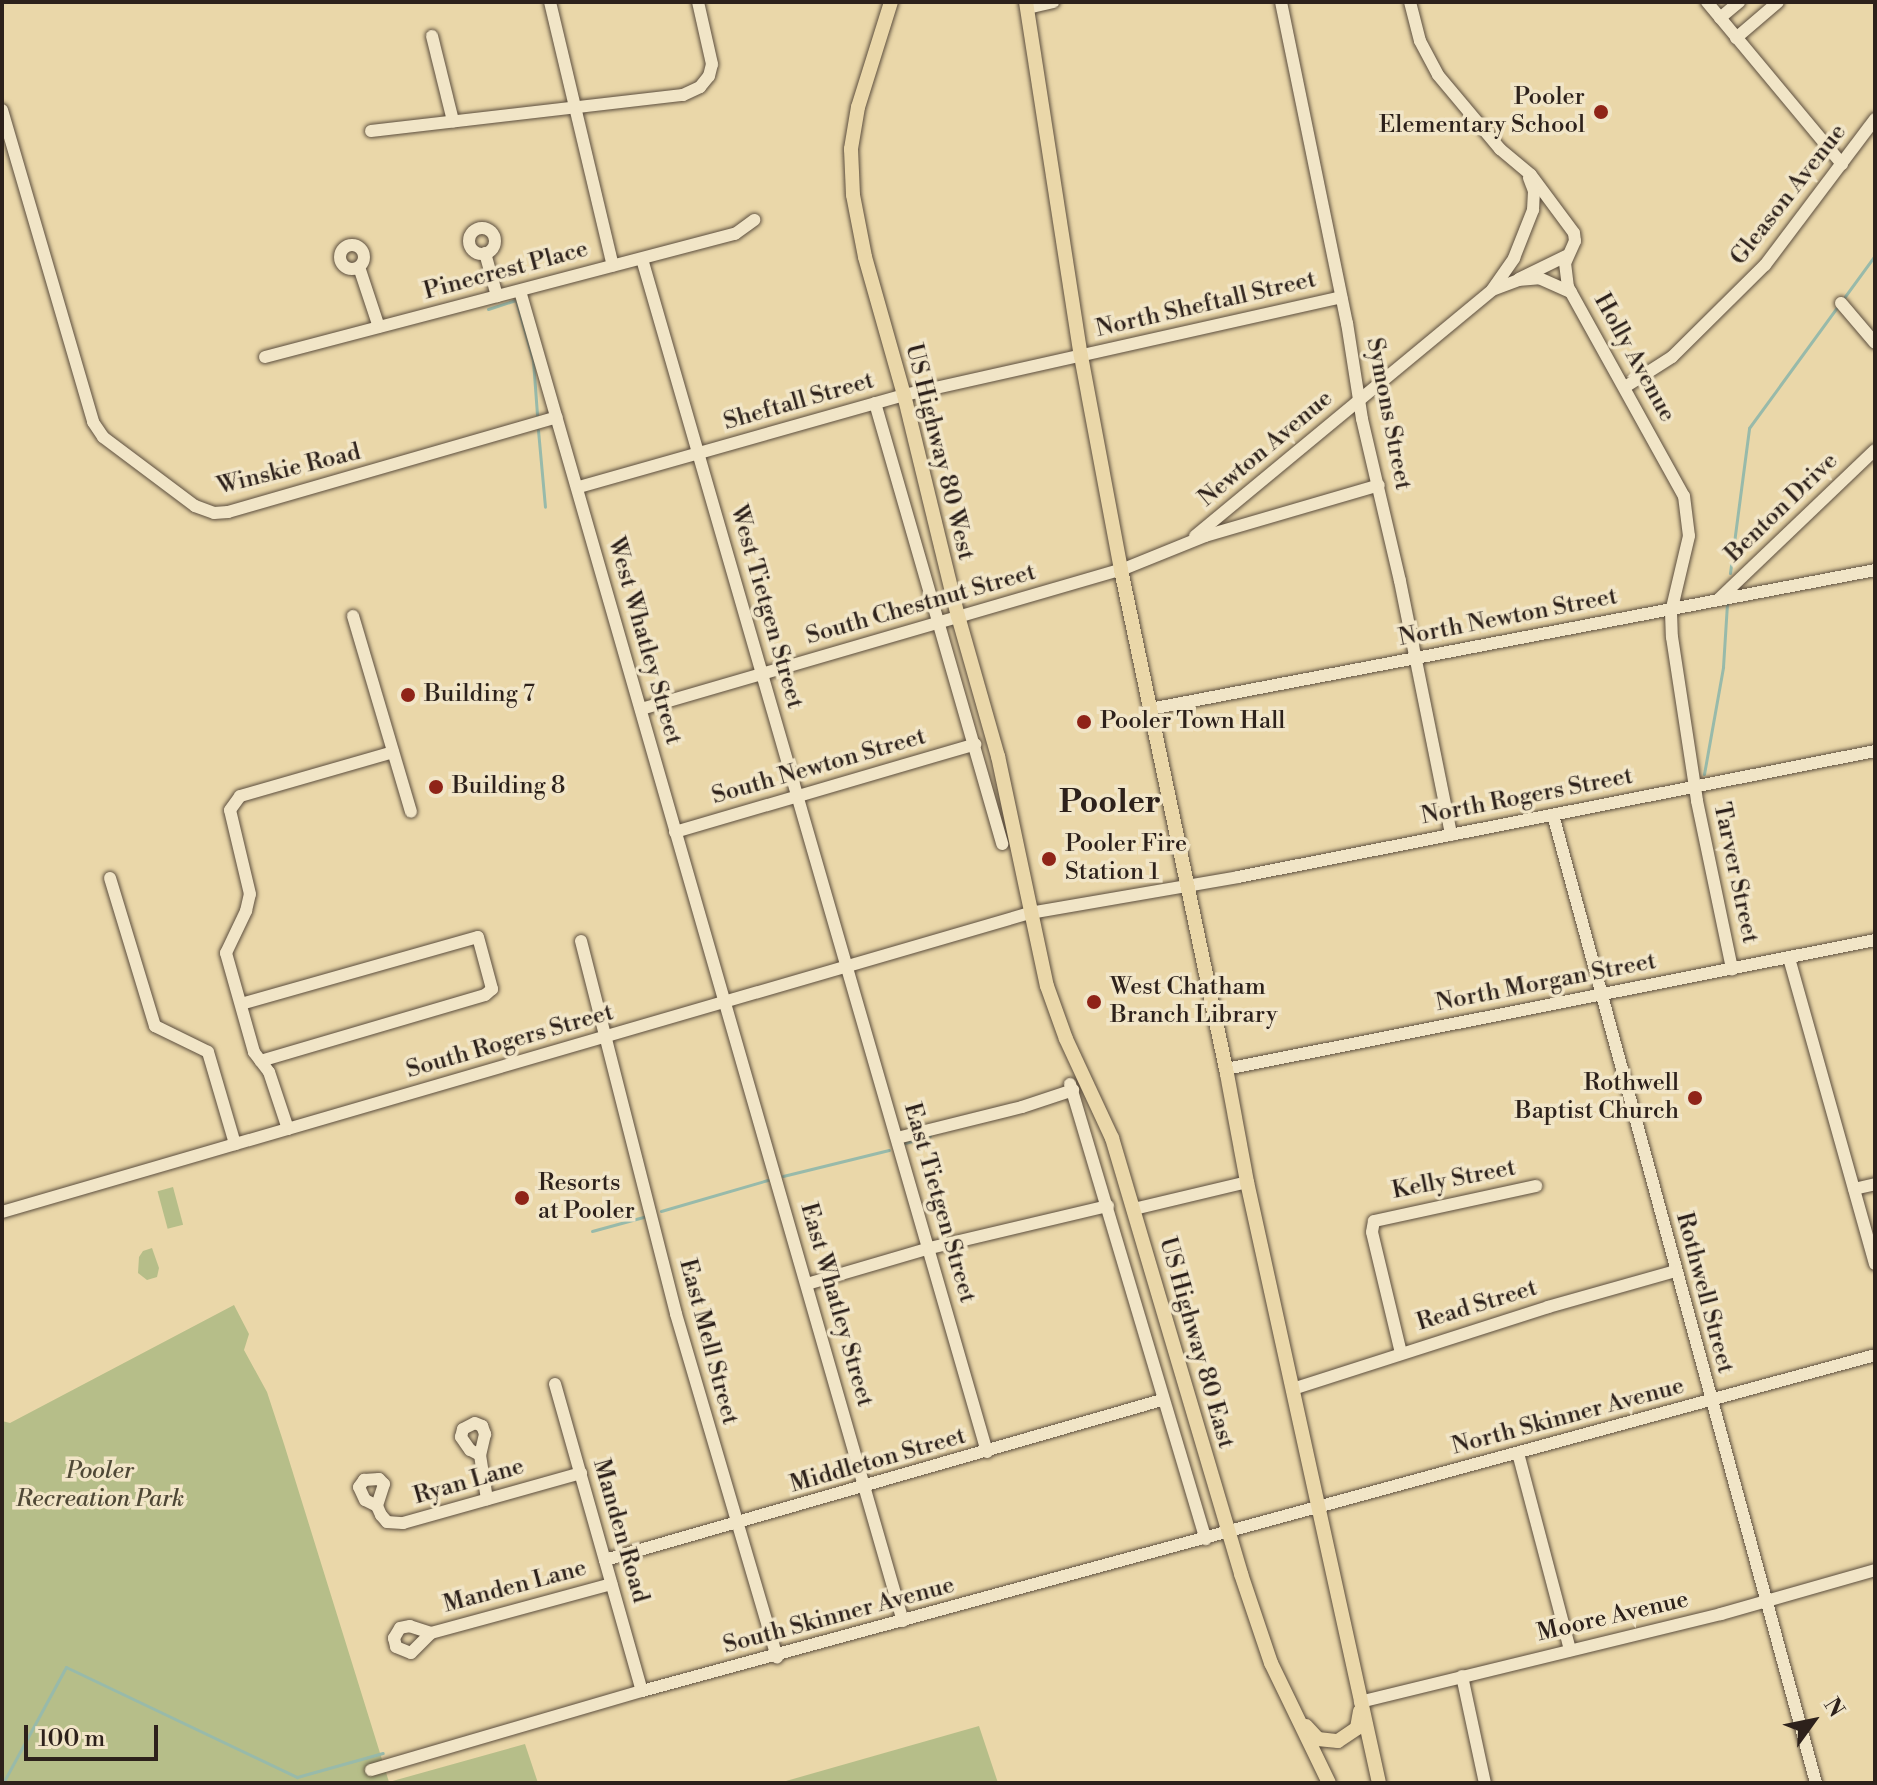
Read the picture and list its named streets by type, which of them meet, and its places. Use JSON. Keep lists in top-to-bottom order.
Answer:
{
  "streets": {
    "main road": ["US Highway 80 West", "US Highway 80 East"],
    "street": [
      "Gleason Avenue",
      "Pinecrest Place",
      "North Sheftall Street",
      "Holly Avenue",
      "Sheftall Street",
      "Symons Street",
      "Newton Avenue",
      "Winskie Road",
      "Benton Drive",
      "South Chestnut Street",
      "West Tietgen Street",
      "North Newton Street",
      "West Whatley Street",
      "South Newton Street",
      "North Rogers Street",
      "Tarver Street",
      "North Morgan Street",
      "South Rogers Street",
      "Kelly Street",
      "East Tietgen Street",
      "Rothwell Street",
      "East Whatley Street",
      "Read Street",
      "East Mell Street",
      "North Skinner Avenue",
      "Middleton Street",
      "Ryan Lane",
      "Manden Road",
      "Manden Lane",
      "South Skinner Avenue",
      "Moore Avenue"
    ]
  },
  "crossings": [
    ["Gleason Avenue", "Holly Avenue"],
    ["Pinecrest Place", "West Tietgen Street"],
    ["Pinecrest Place", "West Whatley Street"],
    ["North Sheftall Street", "Sheftall Street"],
    ["North Sheftall Street", "Symons Street"],
    ["Holly Avenue", "Newton Avenue"],
    ["Holly Avenue", "North Newton Street"],
    ["Holly Avenue", "North Rogers Street"],
    ["Holly Avenue", "Tarver Street"],
    ["Sheftall Street", "US Highway 80 West"],
    ["Sheftall Street", "West Tietgen Street"],
    ["Sheftall Street", "West Whatley Street"],
    ["Symons Street", "Newton Avenue"],
    ["Symons Street", "South Chestnut Street"],
    ["Symons Street", "North Newton Street"],
    ["Symons Street", "North Rogers Street"],
    ["Newton Avenue", "South Chestnut Street"],
    ["US Highway 80 West", "South Chestnut Street"],
    ["US Highway 80 West", "North Rogers Street"],
    ["US Highway 80 West", "South Rogers Street"],
    ["US Highway 80 West", "US Highway 80 East"],
    ["Winskie Road", "West Whatley Street"],
    ["Benton Drive", "North Newton Street"],
    ["South Chestnut Street", "West Tietgen Street"],
    ["South Chestnut Street", "West Whatley Street"],
    ["West Tietgen Street", "South Newton Street"],
    ["West Tietgen Street", "South Rogers Street"],
    ["West Tietgen Street", "East Tietgen Street"],
    ["West Whatley Street", "South Newton Street"],
    ["West Whatley Street", "South Rogers Street"],
    ["West Whatley Street", "East Whatley Street"],
    ["North Rogers Street", "Tarver Street"],
    ["North Rogers Street", "South Rogers Street"],
    ["North Rogers Street", "Rothwell Street"],
    ["North Rogers Street", "US Highway 80 East"],
    ["Tarver Street", "North Morgan Street"],
    ["North Morgan Street", "Rothwell Street"],
    ["South Rogers Street", "East Tietgen Street"],
    ["South Rogers Street", "East Whatley Street"],
    ["South Rogers Street", "East Mell Street"],
    ["South Rogers Street", "US Highway 80 East"],
    ["Kelly Street", "Read Street"],
    ["East Tietgen Street", "Middleton Street"],
    ["Rothwell Street", "Read Street"],
    ["Rothwell Street", "North Skinner Avenue"],
    ["Rothwell Street", "Moore Avenue"],
    ["East Whatley Street", "Middleton Street"],
    ["East Whatley Street", "South Skinner Avenue"],
    ["East Mell Street", "Middleton Street"],
    ["East Mell Street", "South Skinner Avenue"],
    ["US Highway 80 East", "South Skinner Avenue"],
    ["North Skinner Avenue", "South Skinner Avenue"],
    ["Middleton Street", "Manden Road"],
    ["Ryan Lane", "Manden Road"],
    ["Manden Road", "Manden Lane"],
    ["Manden Road", "South Skinner Avenue"]
  ],
  "districts": ["Pooler"],
  "parks": ["Pooler Recreation Park"],
  "places": [
    "Pooler Elementary School",
    "Building 7",
    "Pooler Town Hall",
    "Building 8",
    "Pooler Fire Station 1",
    "West Chatham Branch Library",
    "Rothwell Baptist Church",
    "Resorts at Pooler"
  ],
  "scale_bar": "100 m",
  "north": "top right"
}
